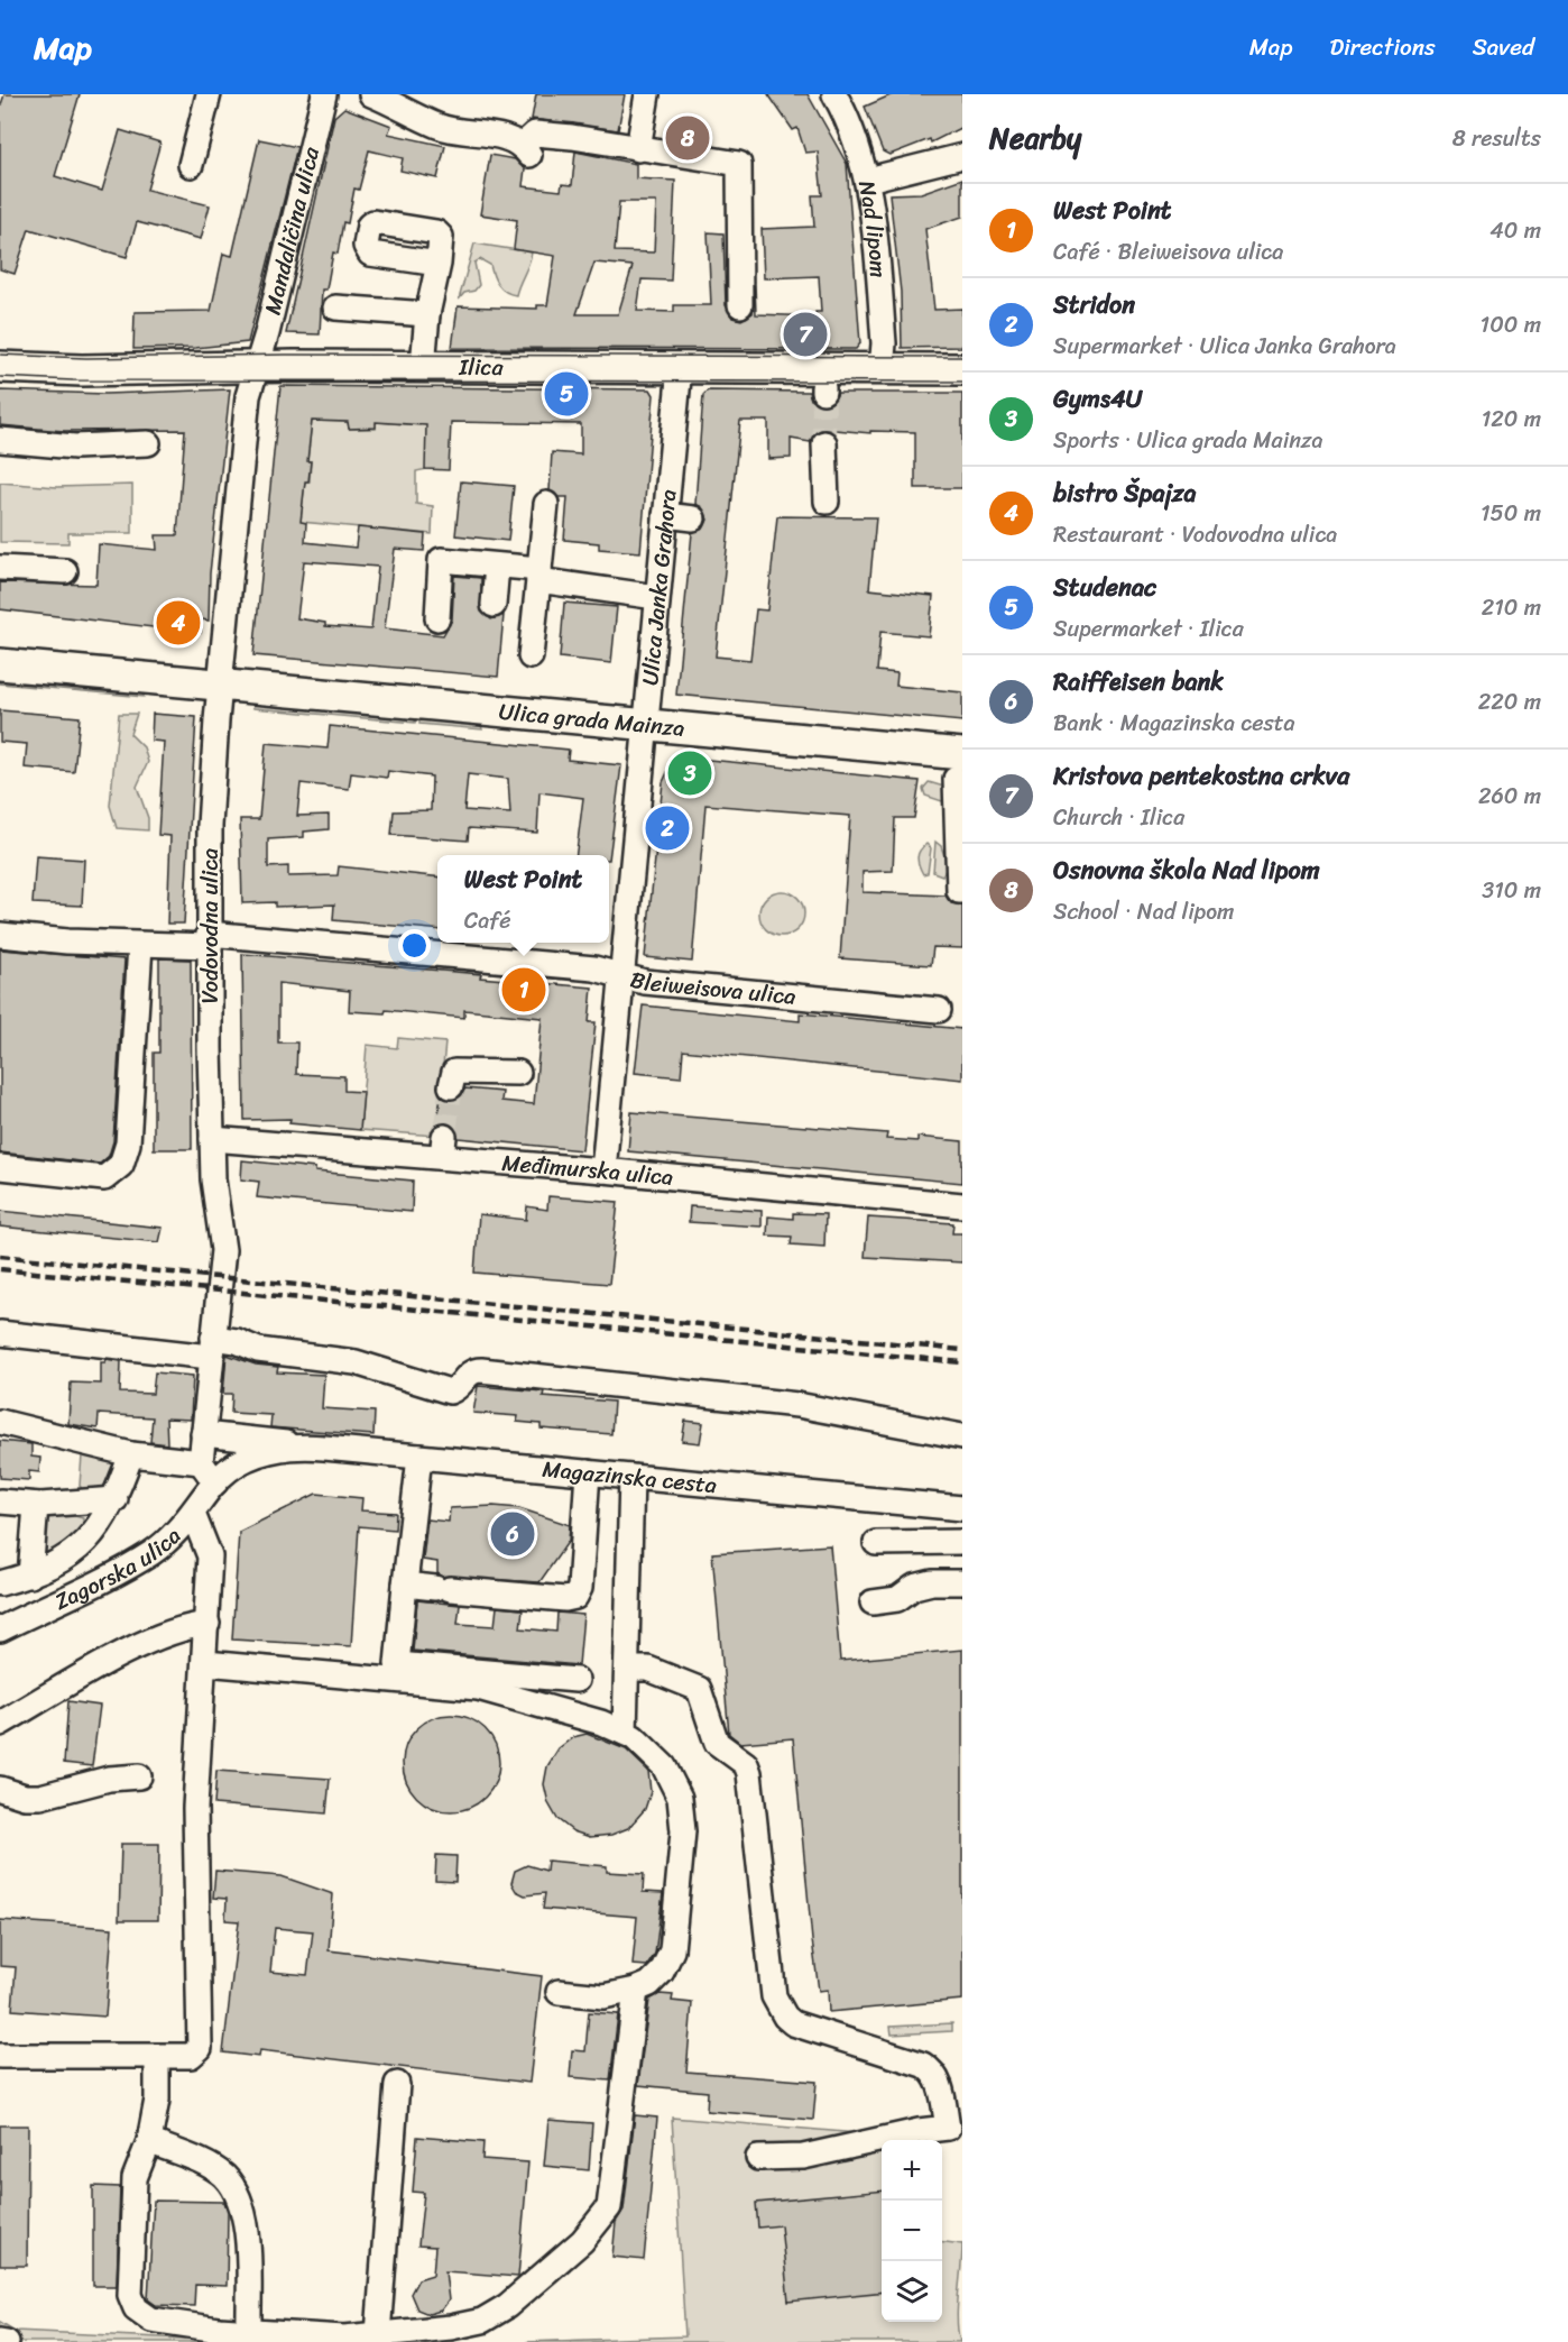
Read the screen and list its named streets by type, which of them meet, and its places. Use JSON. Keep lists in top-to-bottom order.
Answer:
{
  "streets": {
    "main road": ["Ilica", "Ulica grada Mainza"],
    "street": [
      "Nad lipom",
      "Mandaličina ulica",
      "Ulica Janka Grahora",
      "Vodovodna ulica",
      "Bleiweisova ulica",
      "Međimurska ulica",
      "Magazinska cesta",
      "Zagorska ulica"
    ]
  },
  "crossings": [
    ["Nad lipom", "Ilica"],
    ["Mandaličina ulica", "Ilica"],
    ["Mandaličina ulica", "Vodovodna ulica"],
    ["Ilica", "Ulica Janka Grahora"],
    ["Ilica", "Vodovodna ulica"],
    ["Ulica Janka Grahora", "Ulica grada Mainza"],
    ["Ulica Janka Grahora", "Bleiweisova ulica"],
    ["Ulica Janka Grahora", "Međimurska ulica"],
    ["Ulica grada Mainza", "Vodovodna ulica"],
    ["Vodovodna ulica", "Bleiweisova ulica"],
    ["Vodovodna ulica", "Međimurska ulica"],
    ["Vodovodna ulica", "Magazinska cesta"],
    ["Magazinska cesta", "Zagorska ulica"]
  ],
  "page": {
    "header": "Map",
    "nav": ["Map", "Directions", "Saved"],
    "heading": ["Nearby", "8 results"],
    "pins": [
      "8",
      "7",
      "5",
      "4",
      "3",
      "2",
      "1",
      "6"
    ],
    "list": [
      {
        "mark": "1",
        "name": "West Point",
        "note": "Café · Bleiweisova ulica",
        "value": "40 m"
      },
      {
        "mark": "2",
        "name": "Stridon",
        "note": "Supermarket · Ulica Janka Grahora",
        "value": "100 m"
      },
      {
        "mark": "3",
        "name": "Gyms4U",
        "note": "Sports · Ulica grada Mainza",
        "value": "120 m"
      },
      {
        "mark": "4",
        "name": "bistro Špajza",
        "note": "Restaurant · Vodovodna ulica",
        "value": "150 m"
      },
      {
        "mark": "5",
        "name": "Studenac",
        "note": "Supermarket · Ilica",
        "value": "210 m"
      },
      {
        "mark": "6",
        "name": "Raiffeisen bank",
        "note": "Bank · Magazinska cesta",
        "value": "220 m"
      },
      {
        "mark": "7",
        "name": "Kristova pentekostna crkva",
        "note": "Church · Ilica",
        "value": "260 m"
      },
      {
        "mark": "8",
        "name": "Osnovna škola Nad lipom",
        "note": "School · Nad lipom",
        "value": "310 m"
      }
    ],
    "popup": ["West Point", "Café"],
    "map_buttons": ["+", "−"]
  }
}
